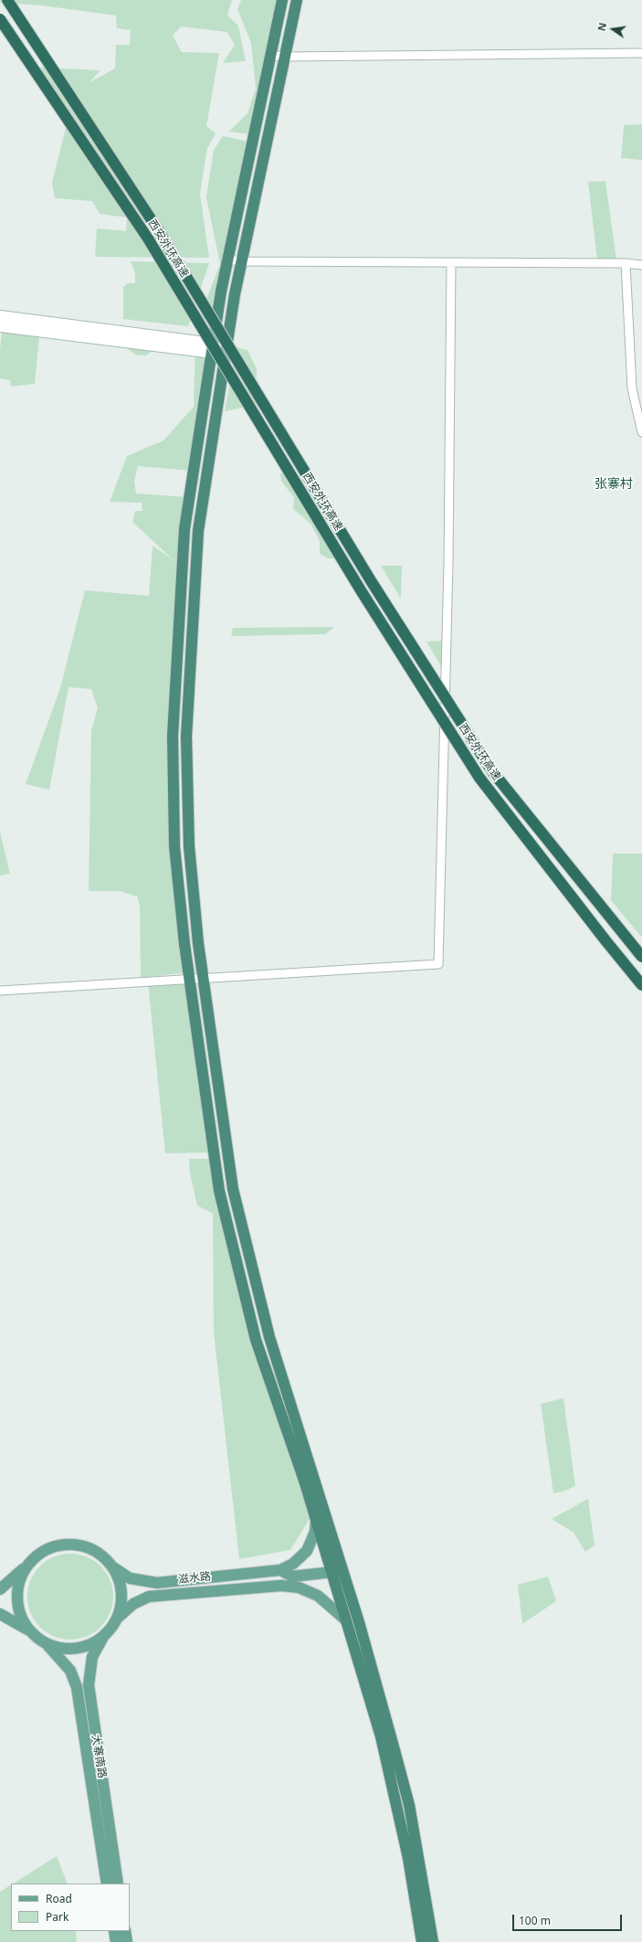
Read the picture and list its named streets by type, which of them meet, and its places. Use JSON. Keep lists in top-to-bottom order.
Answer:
{
  "streets": {
    "highway": ["西安外环高速"],
    "main road": ["滋水路", "大寨南路"]
  },
  "crossings": [
    ["滋水路", "大寨南路"]
  ],
  "districts": ["张寨村"],
  "legend": ["Road", "Park"],
  "scale_bar": "100 m",
  "north": "left"
}
